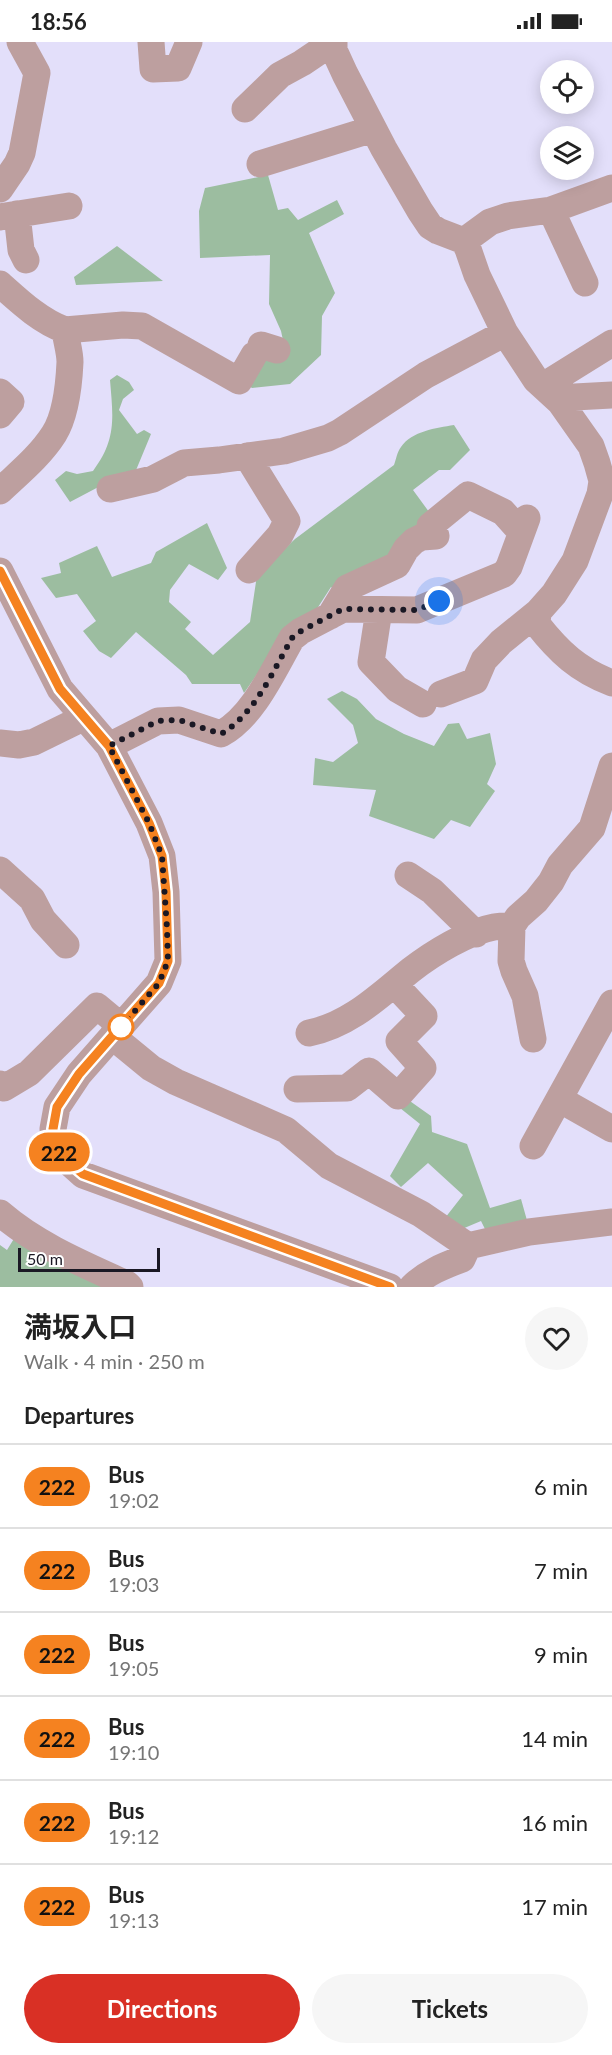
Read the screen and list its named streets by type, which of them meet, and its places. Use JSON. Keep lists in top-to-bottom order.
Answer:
{
  "lines": ["bus line 222"],
  "scale_bar": "50 m",
  "page": {
    "status": "18:56",
    "on_map": "222",
    "scale": "50 m",
    "heading": [
      ["満坂入口", "Walk · 4 min · 250 m"],
      "Departures"
    ],
    "list": [
      {
        "mark": "222",
        "name": "Bus",
        "note": "19:02",
        "value": "6 min"
      },
      {
        "mark": "222",
        "name": "Bus",
        "note": "19:03",
        "value": "7 min"
      },
      {
        "mark": "222",
        "name": "Bus",
        "note": "19:05",
        "value": "9 min"
      },
      {
        "mark": "222",
        "name": "Bus",
        "note": "19:10",
        "value": "14 min"
      },
      {
        "mark": "222",
        "name": "Bus",
        "note": "19:12",
        "value": "16 min"
      },
      {
        "mark": "222",
        "name": "Bus",
        "note": "19:13",
        "value": "17 min"
      }
    ],
    "buttons": ["Directions", "Tickets"]
  }
}
